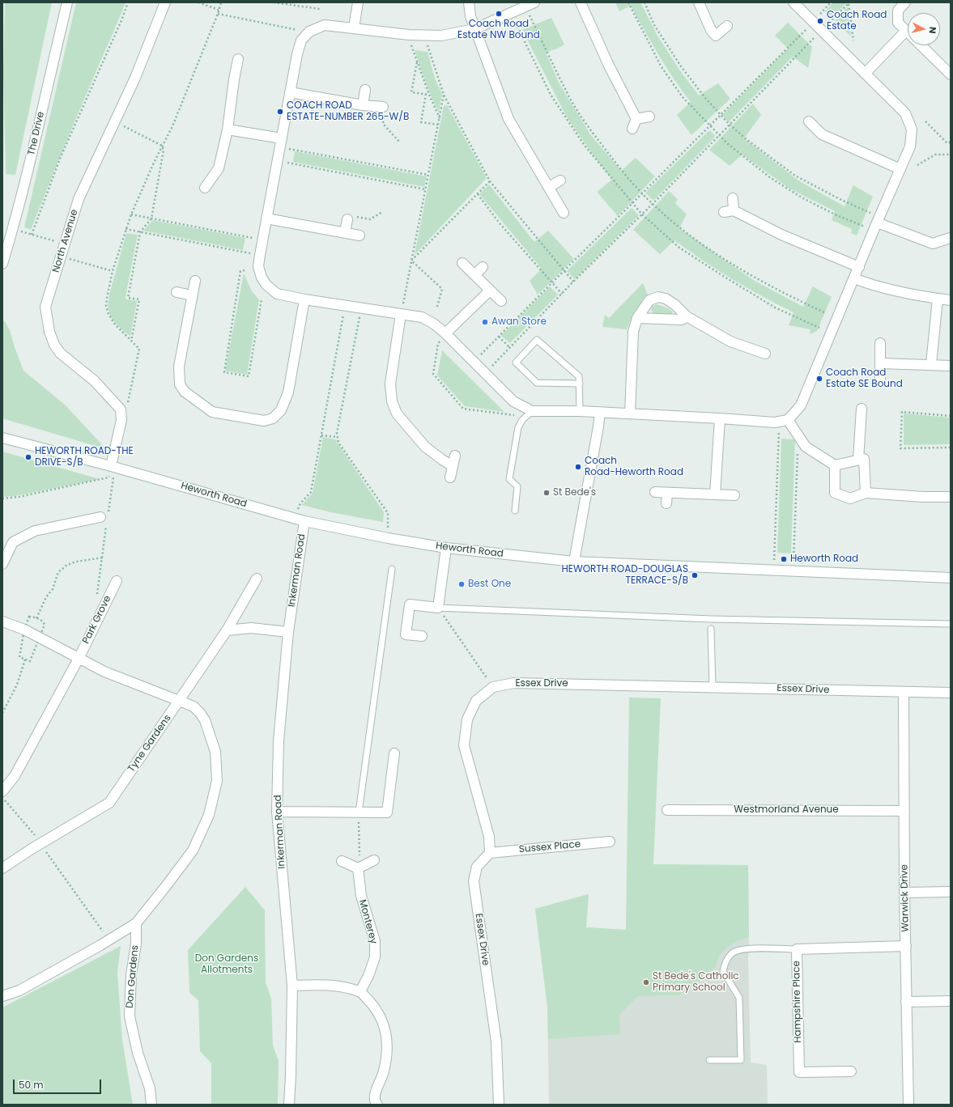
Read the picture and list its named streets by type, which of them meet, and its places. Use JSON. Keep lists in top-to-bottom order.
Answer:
{
  "streets": {
    "street": [
      "The Drive",
      "North Avenue",
      "Heworth Road",
      "Inkerman Road",
      "Park Grove",
      "Essex Drive",
      "Tyne Gardens",
      "Westmorland Avenue",
      "Sussex Place",
      "Warwick Drive",
      "Monterey",
      "Don Gardens",
      "Hampshire Place"
    ]
  },
  "crossings": [
    ["Heworth Road", "Inkerman Road"],
    ["Essex Drive", "Sussex Place"],
    ["Essex Drive", "Warwick Drive"],
    ["Westmorland Avenue", "Warwick Drive"],
    ["Warwick Drive", "Hampshire Place"]
  ],
  "parks": ["Don Gardens Allotments"],
  "places": [
    "Coach Road Estate NW Bound",
    "Coach Road Estate",
    "COACH ROAD ESTATE-NUMBER 265-W/B",
    "Awan Store",
    "Coach Road Estate SE Bound",
    "HEWORTH ROAD-THE DRIVE-S/B",
    "Coach Road-Heworth Road",
    "St Bede's",
    "Heworth Road",
    "HEWORTH ROAD-DOUGLAS TERRACE-S/B",
    "Best One",
    "St Bede's Catholic Primary School"
  ],
  "scale_bar": "50 m",
  "north": "right"
}
